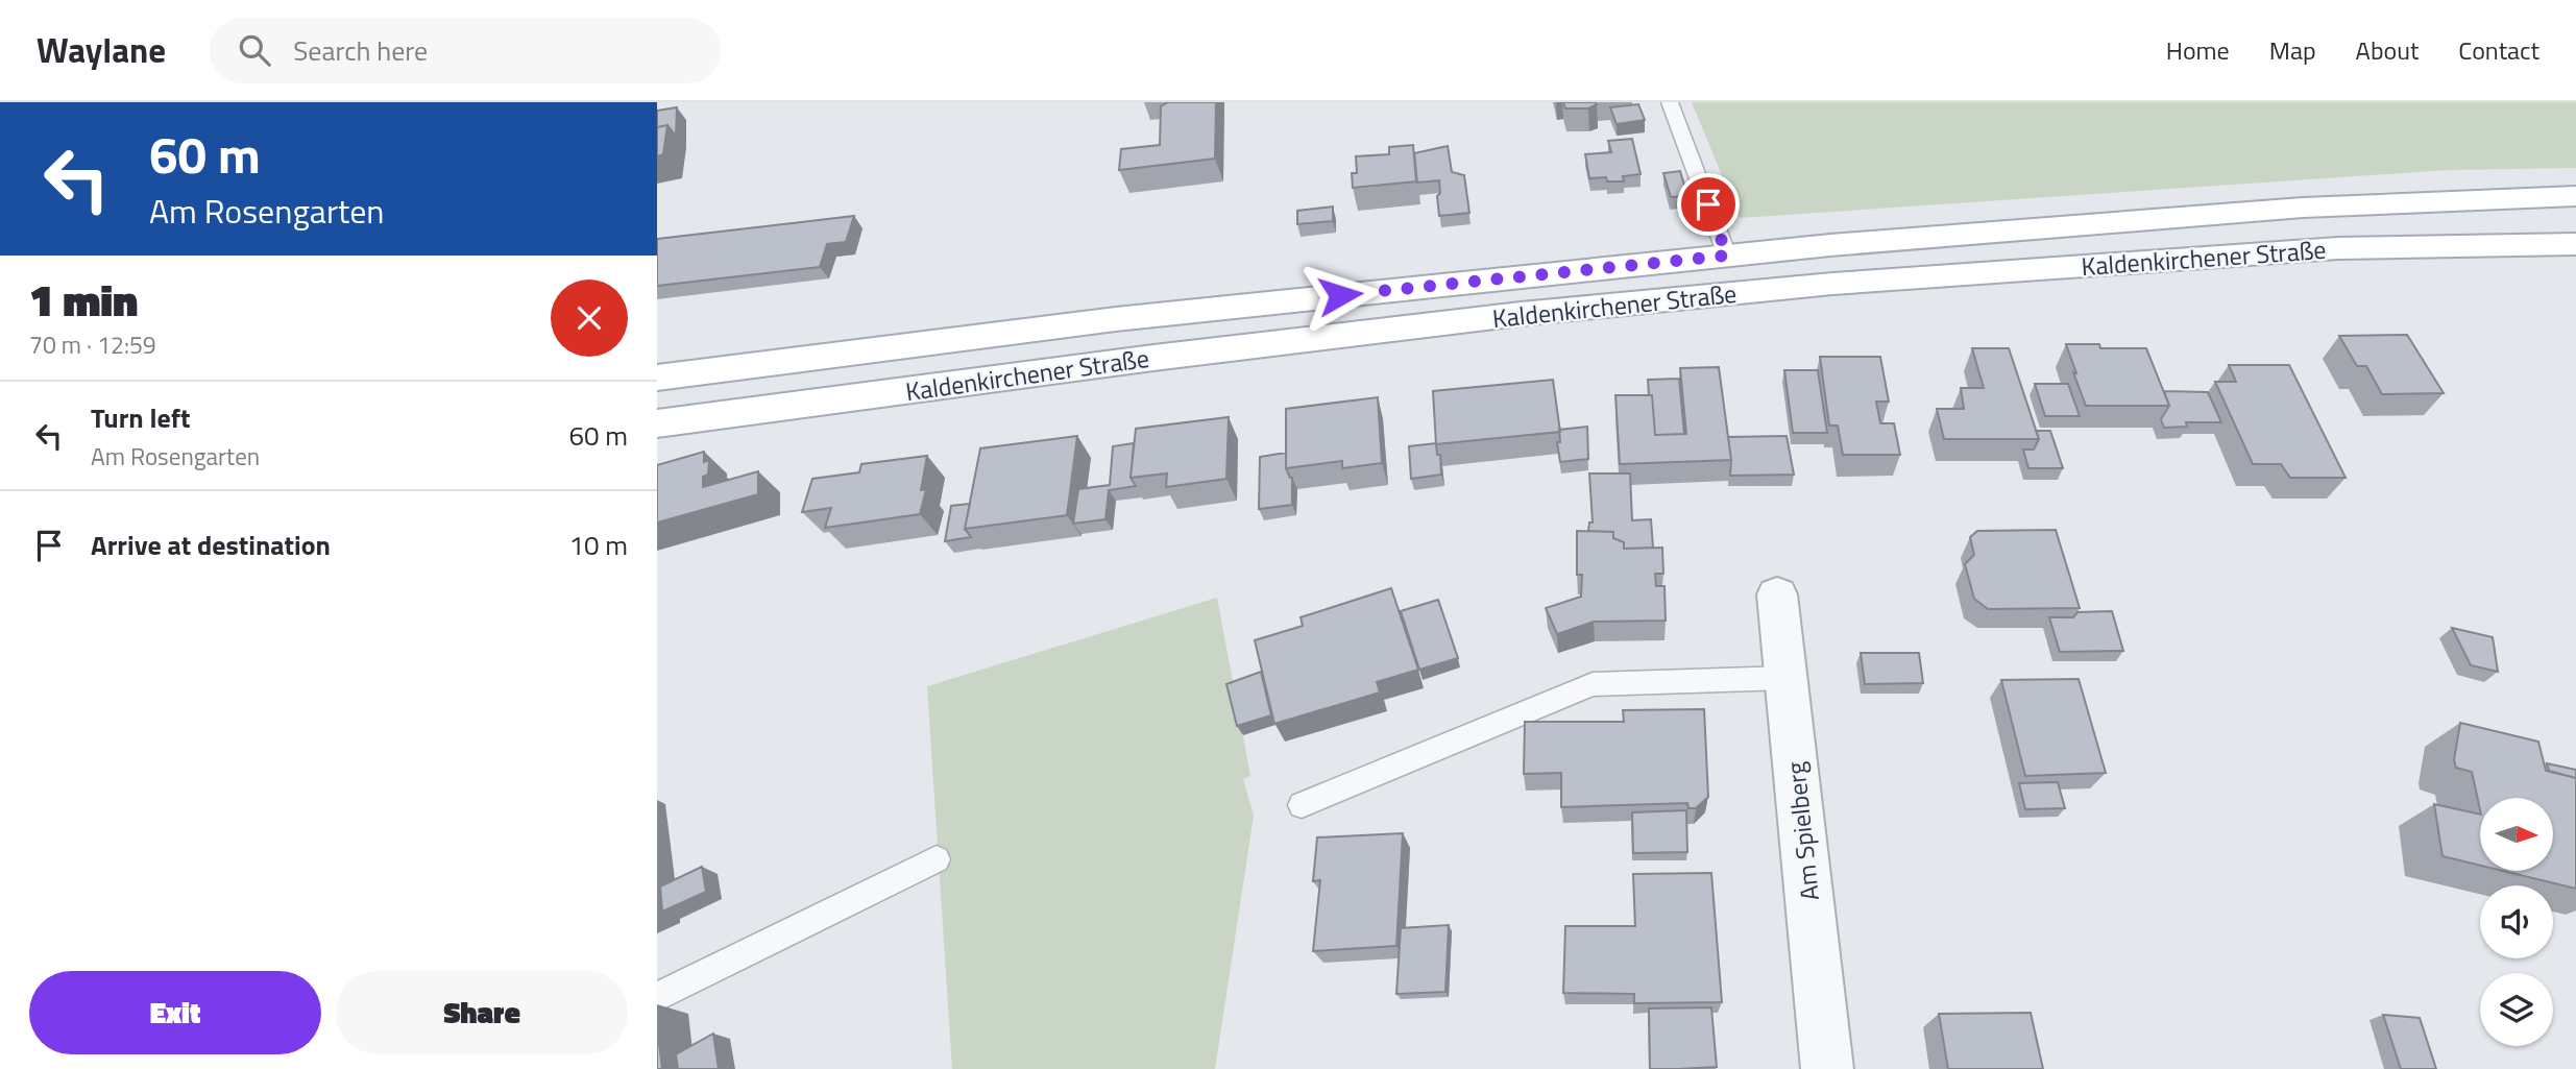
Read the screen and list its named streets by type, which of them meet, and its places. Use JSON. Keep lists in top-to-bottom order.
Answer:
{
  "streets": {
    "main road": ["Kaldenkirchener Straße"],
    "street": ["Am Spielberg"]
  },
  "north": "right",
  "page": {
    "header": "Waylane",
    "search": "Search here",
    "nav": [
      "Home",
      "Map",
      "About",
      "Contact"
    ],
    "turn": ["60 m", "Am Rosengarten"],
    "heading": ["1 min", "70 m · 12:59"],
    "list": [
      {
        "name": "Turn left",
        "note": "Am Rosengarten",
        "value": "60 m"
      },
      {
        "name": "Arrive at destination",
        "value": "10 m"
      }
    ],
    "buttons": ["Exit", "Share"]
  }
}
